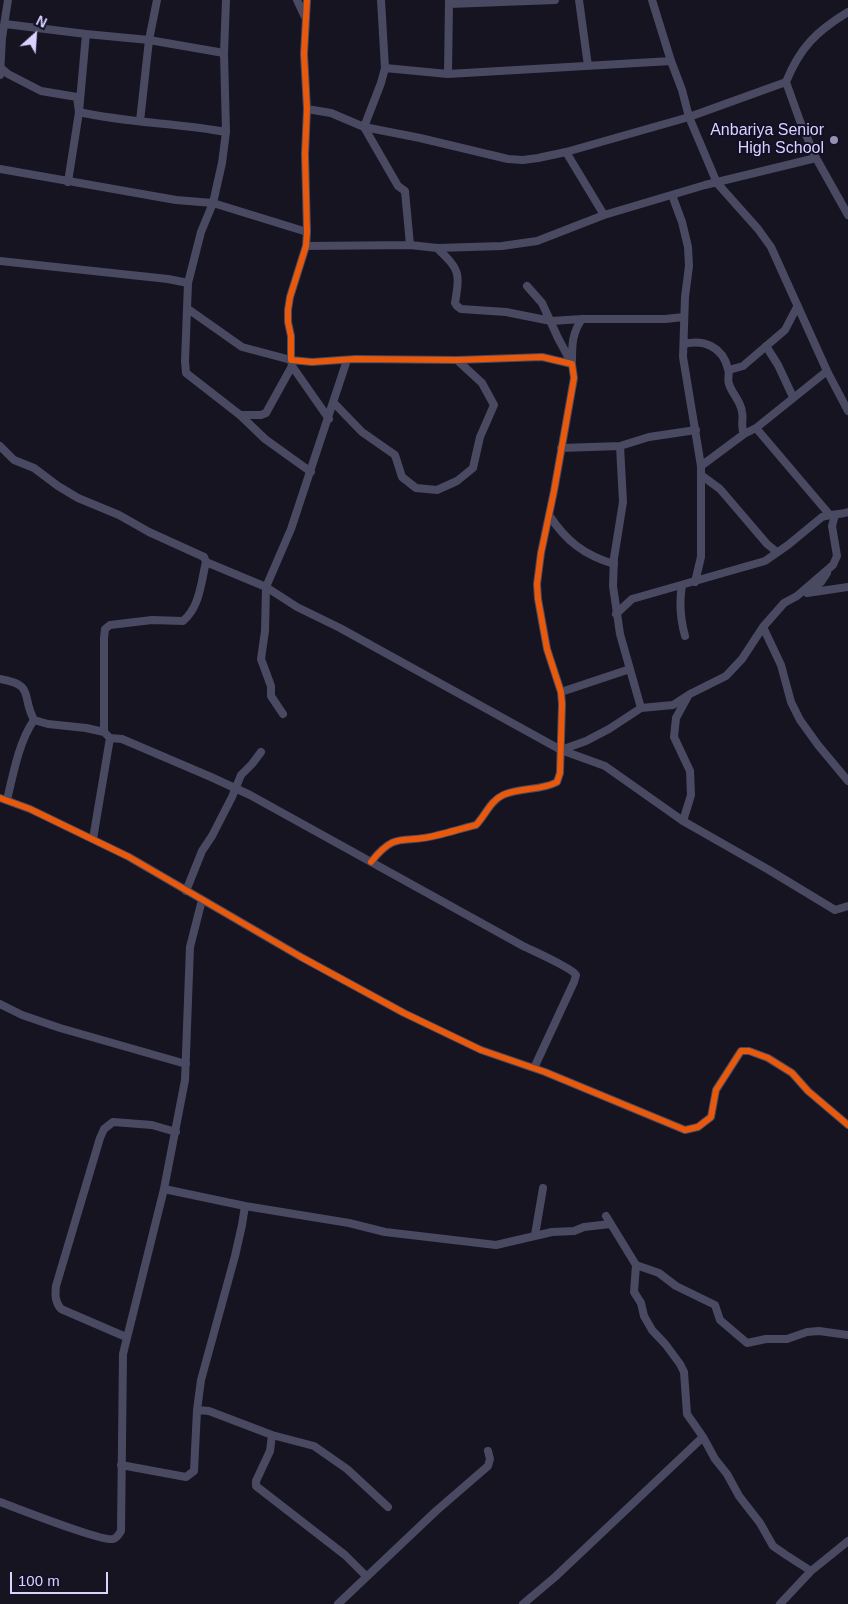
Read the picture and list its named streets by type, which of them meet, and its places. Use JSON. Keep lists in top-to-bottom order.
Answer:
{
  "places": ["Anbariya Senior High School"],
  "scale_bar": "100 m",
  "north": "top right"
}
